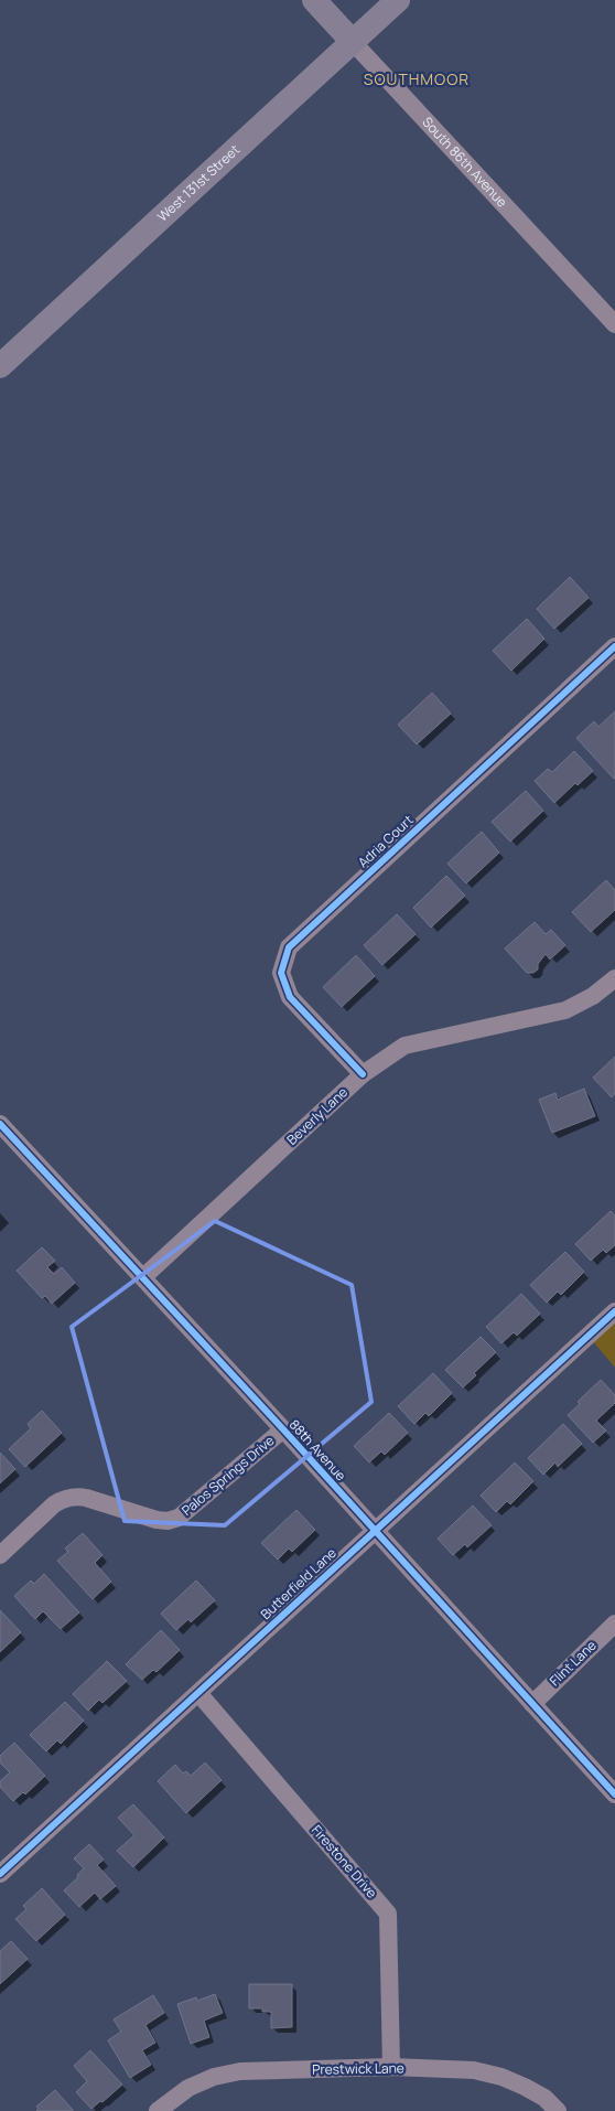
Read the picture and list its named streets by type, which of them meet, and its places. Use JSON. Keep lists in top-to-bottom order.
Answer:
{
  "streets": {
    "street": [
      "South 86th Avenue",
      "West 131st Street",
      "Adria Court",
      "Beverly Lane",
      "88th Avenue",
      "Palos Springs Drive",
      "Butterfield Lane",
      "Flint Lane",
      "Firestone Drive",
      "Prestwick Lane"
    ]
  },
  "crossings": [
    ["South 86th Avenue", "West 131st Street"],
    ["Adria Court", "Beverly Lane"],
    ["Beverly Lane", "88th Avenue"],
    ["88th Avenue", "Palos Springs Drive"],
    ["88th Avenue", "Butterfield Lane"],
    ["88th Avenue", "Flint Lane"],
    ["Butterfield Lane", "Firestone Drive"],
    ["Firestone Drive", "Prestwick Lane"]
  ],
  "districts": ["SOUTHMOOR"]
}
